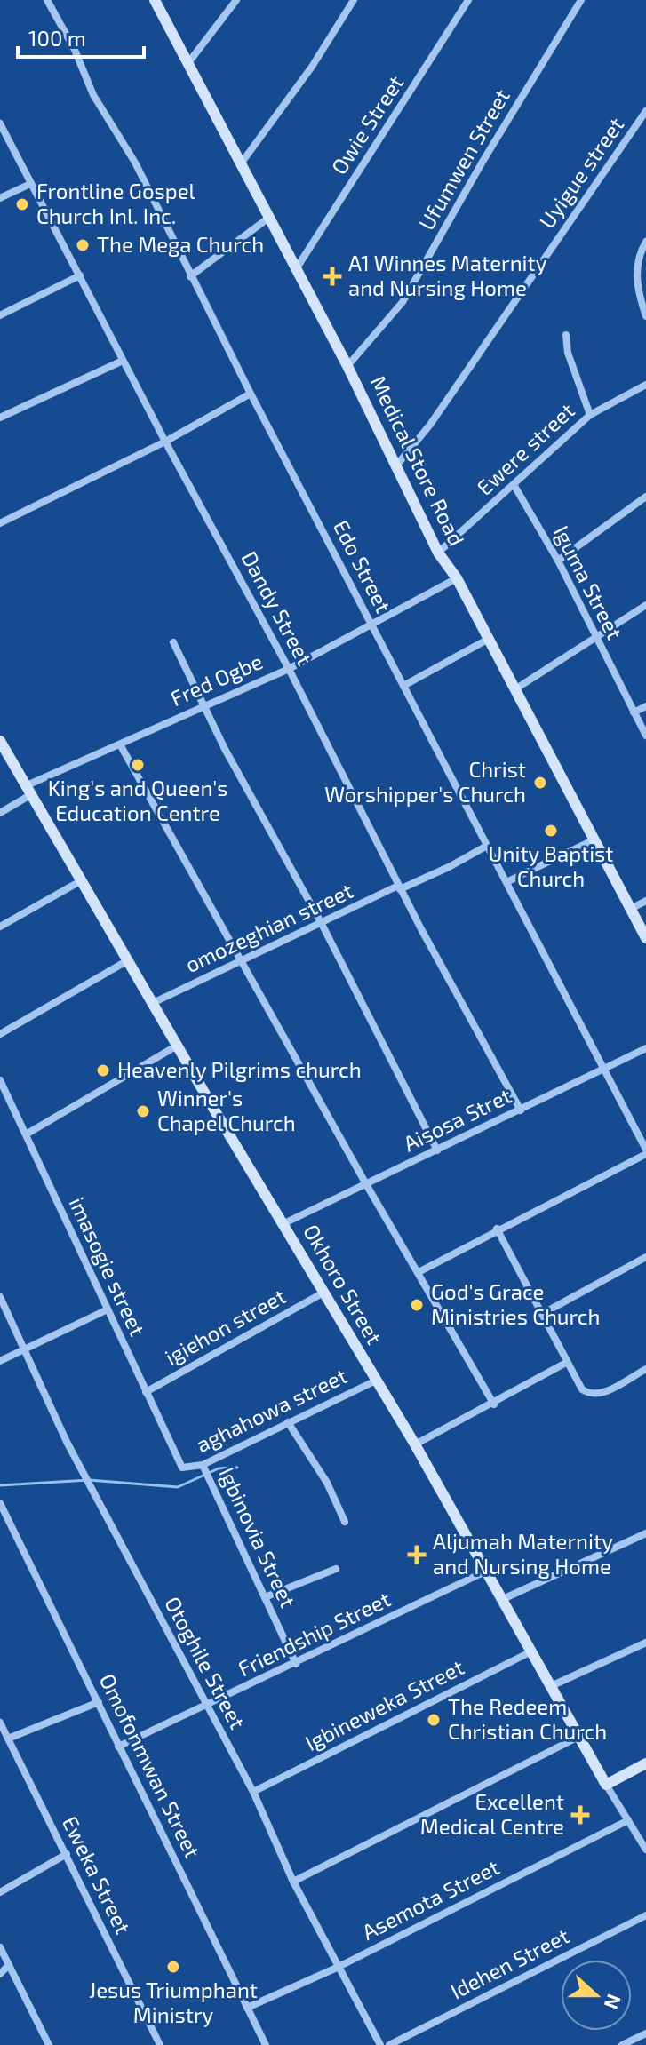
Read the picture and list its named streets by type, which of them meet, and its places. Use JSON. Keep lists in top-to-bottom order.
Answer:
{
  "streets": {
    "street": [
      "Owie Street",
      "Ufumwen Street",
      "Uyigue street",
      "Ewere street",
      "Medical Store Road",
      "Edo Street",
      "Iguma Street",
      "Dandy Street",
      "Fred Ogbe",
      "omozeghian street",
      "Aisosa Stret",
      "imasogie street",
      "Okhoro Street",
      "igiehon street",
      "aghahowa street",
      "Igbinovia Street",
      "Friendship Street",
      "Otoghile Street",
      "Igbineweka Street",
      "Omofonmwan Street",
      "Eweka Street",
      "Asemota Street",
      "Idehen Street"
    ]
  },
  "crossings": [
    ["Owie Street", "Medical Store Road"],
    ["Ufumwen Street", "Medical Store Road"],
    ["Uyigue street", "Medical Store Road"],
    ["Ewere street", "Medical Store Road"],
    ["Ewere street", "Iguma Street"],
    ["Medical Store Road", "Fred Ogbe"],
    ["Edo Street", "Fred Ogbe"],
    ["Edo Street", "omozeghian street"],
    ["Edo Street", "Aisosa Stret"],
    ["Dandy Street", "Fred Ogbe"],
    ["Dandy Street", "omozeghian street"],
    ["Dandy Street", "Aisosa Stret"],
    ["Fred Ogbe", "Okhoro Street"],
    ["omozeghian street", "Okhoro Street"],
    ["Aisosa Stret", "Okhoro Street"],
    ["imasogie street", "igiehon street"],
    ["imasogie street", "aghahowa street"],
    ["Okhoro Street", "igiehon street"],
    ["Okhoro Street", "aghahowa street"],
    ["Okhoro Street", "Friendship Street"],
    ["Okhoro Street", "Igbineweka Street"],
    ["Okhoro Street", "Asemota Street"],
    ["aghahowa street", "Igbinovia Street"],
    ["Igbinovia Street", "Friendship Street"],
    ["Friendship Street", "Otoghile Street"],
    ["Friendship Street", "Omofonmwan Street"],
    ["Otoghile Street", "Igbineweka Street"],
    ["Otoghile Street", "Asemota Street"],
    ["Omofonmwan Street", "Asemota Street"]
  ],
  "places": {
    "other": [
      "Frontline Gospel Church Inl. Inc.",
      "The Mega Church",
      "King's and Queen's Education Centre",
      "Christ Worshipper's Church",
      "Unity Baptist Church",
      "Heavenly Pilgrims church",
      "Winner's Chapel Church",
      "God's Grace Ministries Church",
      "The Redeem Christian Church",
      "Jesus Triumphant Ministry"
    ],
    "health": ["A1 Winnes Maternity and Nursing Home", "Aljumah Maternity and Nursing Home", "Excellent Medical Centre"]
  },
  "scale_bar": "100 m",
  "north": "right"
}
